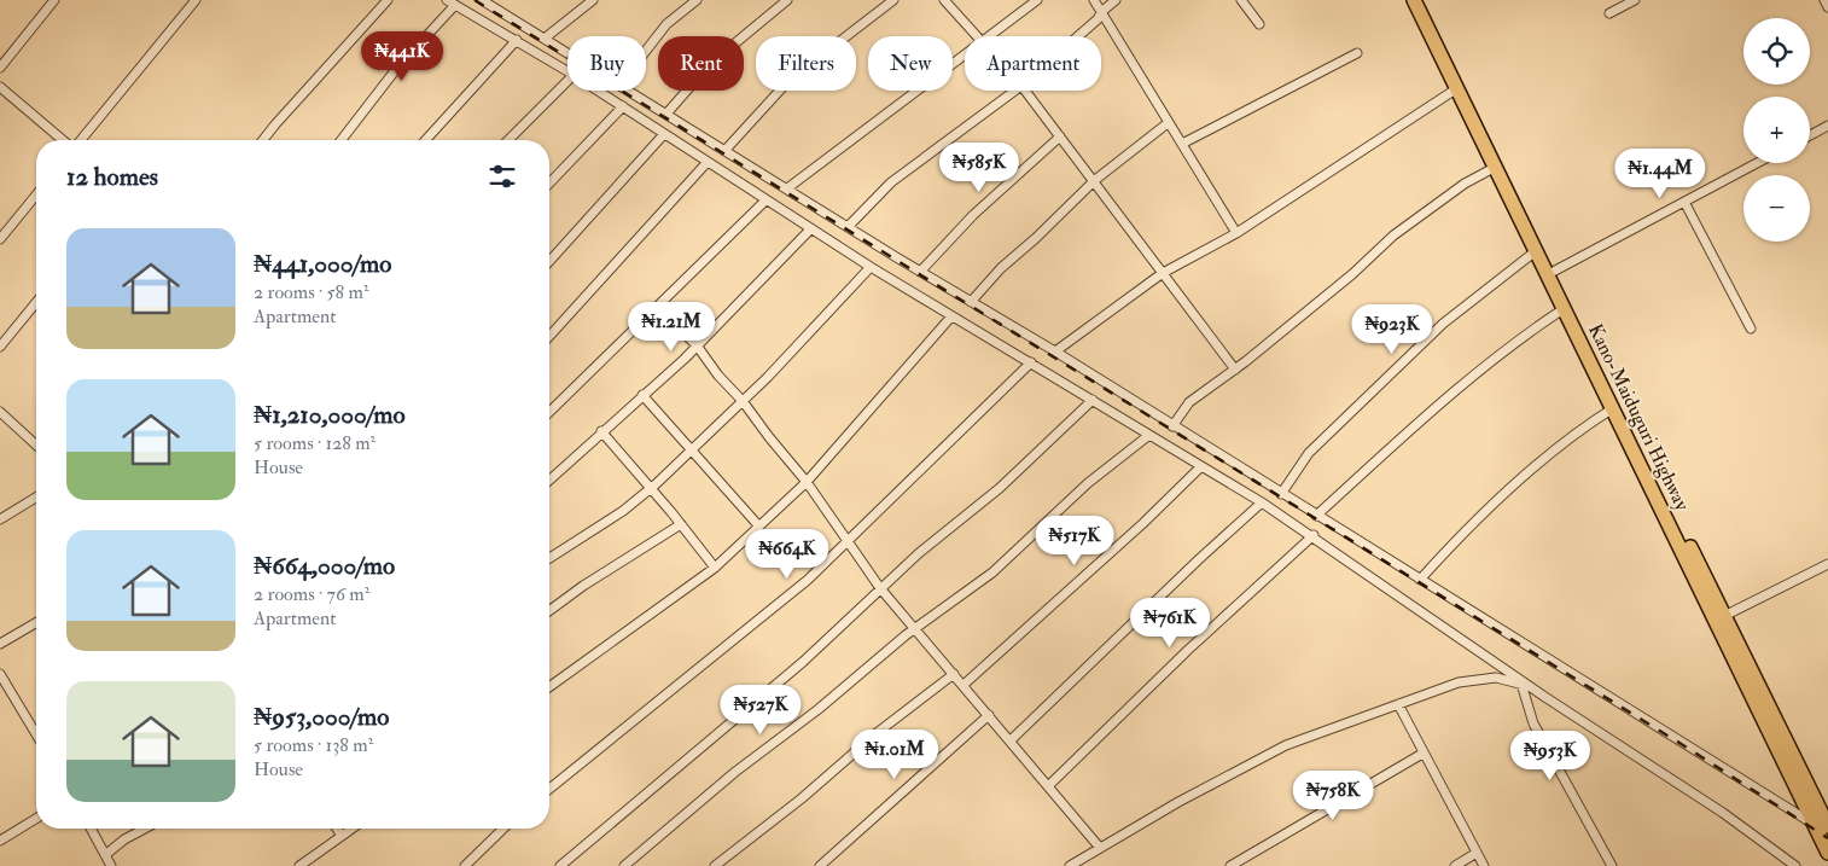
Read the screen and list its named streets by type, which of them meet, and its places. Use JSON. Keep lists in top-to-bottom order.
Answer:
{
  "streets": {
    "highway": ["Kano-Maiduguri Highway"]
  },
  "page": {
    "map_buttons": ["+", "−"],
    "price": [
      "₦441K",
      "₦585K",
      "₦1.44M",
      "₦1.21M",
      "₦923K",
      "₦517K",
      "₦664K",
      "₦761K",
      "₦527K",
      "₦1.01M",
      "₦953K",
      "₦758K"
    ],
    "chip": [
      "Buy",
      "Rent",
      "Filters",
      "New",
      "Apartment"
    ],
    "heading": "12 homes",
    "list": [
      {
        "name": "₦441,000/mo",
        "note": "2 rooms · 58 m² · Apartment"
      },
      {
        "name": "₦1,210,000/mo",
        "note": "5 rooms · 128 m² · House"
      },
      {
        "name": "₦664,000/mo",
        "note": "2 rooms · 76 m² · Apartment"
      },
      {
        "name": "₦953,000/mo",
        "note": "5 rooms · 138 m² · House"
      }
    ]
  }
}
